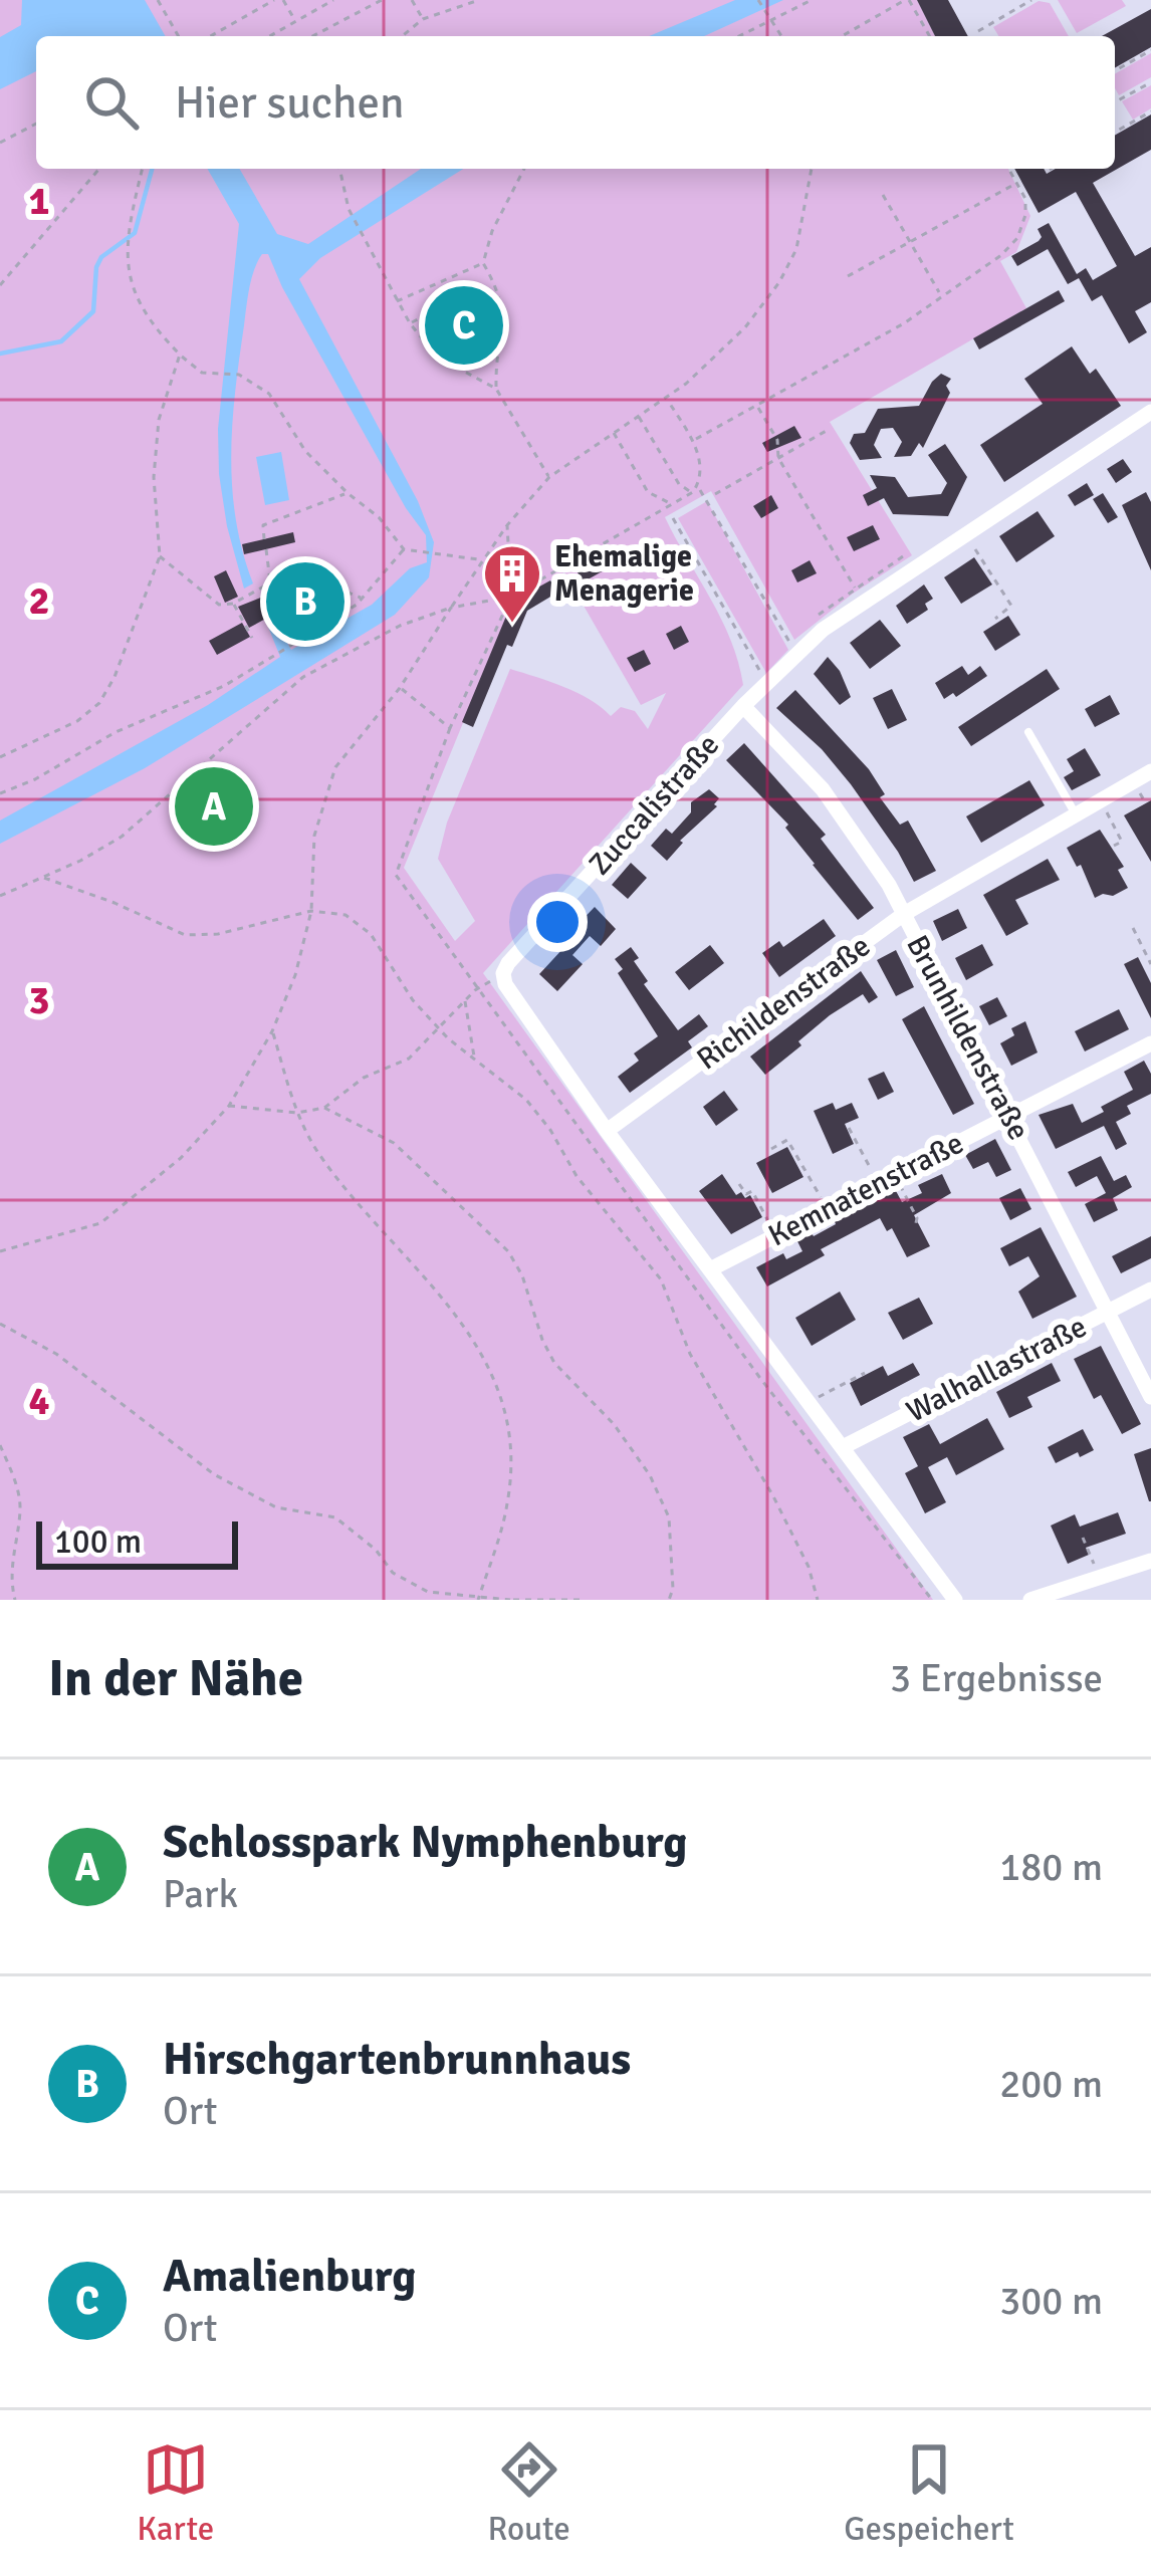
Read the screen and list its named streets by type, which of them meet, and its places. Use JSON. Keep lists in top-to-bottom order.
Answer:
{
  "streets": {
    "street": [
      "Zuccalistraße",
      "Richildenstraße",
      "Brunhildenstraße",
      "Kemnatenstraße",
      "Walhallastraße"
    ]
  },
  "crossings": [
    ["Zuccalistraße", "Brunhildenstraße"],
    ["Richildenstraße", "Brunhildenstraße"],
    ["Brunhildenstraße", "Kemnatenstraße"],
    ["Brunhildenstraße", "Walhallastraße"]
  ],
  "places": {
    "building": ["Ehemalige Menagerie"]
  },
  "scale_bar": "100 m",
  "page": {
    "search": "Hier suchen",
    "pins": ["C", "B", "A"],
    "scale": "100 m",
    "heading": ["In der Nähe", "3 Ergebnisse"],
    "list": [
      {
        "mark": "A",
        "name": "Schlosspark Nymphenburg",
        "note": "Park",
        "value": "180 m"
      },
      {
        "mark": "B",
        "name": "Hirschgartenbrunnhaus",
        "note": "Ort",
        "value": "200 m"
      },
      {
        "mark": "C",
        "name": "Amalienburg",
        "note": "Ort",
        "value": "300 m"
      }
    ],
    "nav": ["Karte", "Route", "Gespeichert"]
  },
  "grid": {
    "rows": [
      "1",
      "2",
      "3",
      "4"
    ]
  }
}
